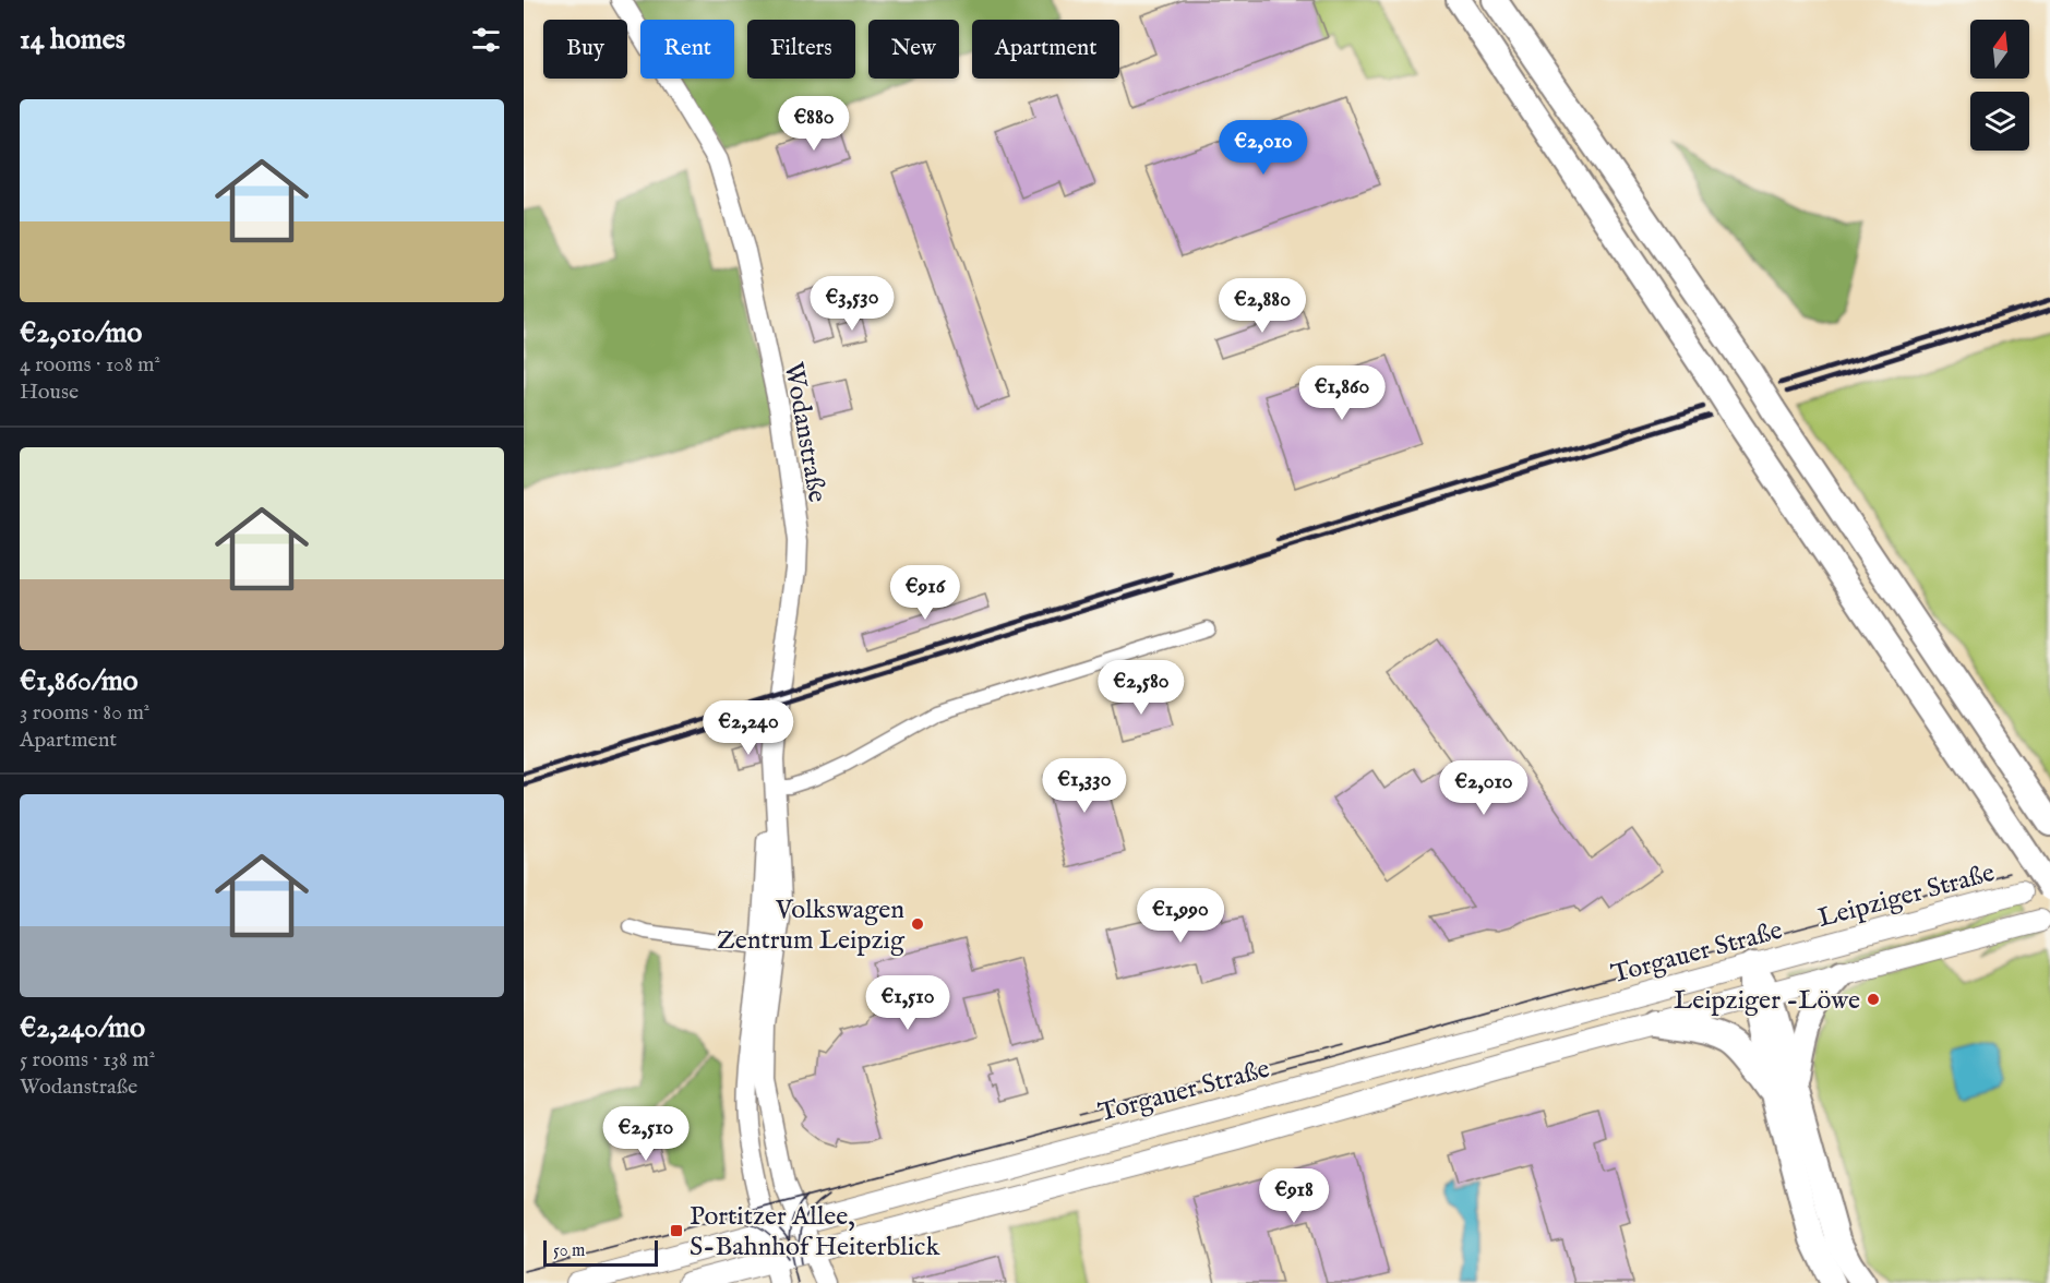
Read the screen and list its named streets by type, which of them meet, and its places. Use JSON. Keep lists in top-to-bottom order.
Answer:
{
  "streets": {
    "main road": ["Leipziger Straße", "Torgauer Straße"],
    "street": ["Wodanstraße"]
  },
  "crossings": [
    ["Wodanstraße", "Torgauer Straße"],
    ["Leipziger Straße", "Torgauer Straße"]
  ],
  "places": {
    "other": ["Volkswagen Zentrum Leipzig", "Leipziger -Löwe"],
    "transit": ["Portitzer Allee, S-Bahnhof Heiterblick"]
  },
  "scale_bar": "50 m",
  "north": "top",
  "page": {
    "heading": "14 homes",
    "chip": [
      "Buy",
      "Rent",
      "Filters",
      "New",
      "Apartment"
    ],
    "list": [
      {
        "name": "€2,010/mo",
        "note": "4 rooms · 108 m² · House"
      },
      {
        "name": "€1,860/mo",
        "note": "3 rooms · 80 m² · Apartment"
      },
      {
        "name": "€2,240/mo",
        "note": "5 rooms · 138 m² · Wodanstraße"
      }
    ],
    "price": [
      "€880",
      "€2,010",
      "€3,530",
      "€2,880",
      "€1,860",
      "€916",
      "€2,580",
      "€2,240",
      "€1,330",
      "€2,010",
      "€1,990",
      "€1,510",
      "€2,510",
      "€918"
    ],
    "scale": "50 m"
  }
}
